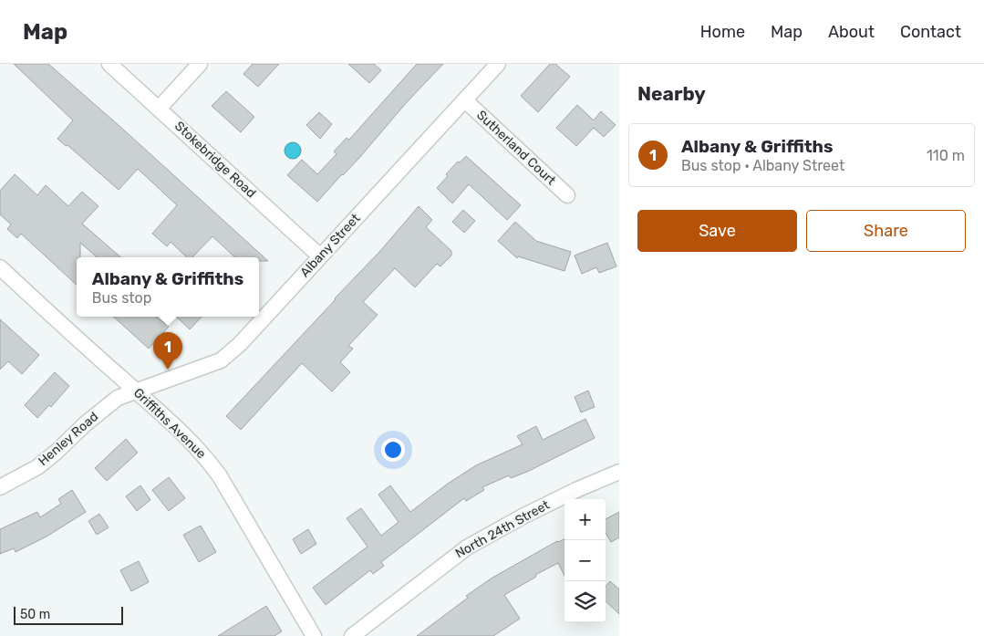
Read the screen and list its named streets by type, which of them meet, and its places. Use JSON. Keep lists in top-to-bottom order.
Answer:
{
  "streets": {
    "street": [
      "Sutherland Court",
      "Stokebridge Road",
      "Albany Street",
      "Griffiths Avenue",
      "Henley Road",
      "North 24th Street"
    ]
  },
  "crossings": [
    ["Sutherland Court", "Albany Street"],
    ["Stokebridge Road", "Albany Street"],
    ["Albany Street", "Griffiths Avenue"],
    ["Albany Street", "Henley Road"],
    ["Griffiths Avenue", "Henley Road"]
  ],
  "scale_bar": "50 m",
  "page": {
    "header": "Map",
    "nav": [
      "Home",
      "Map",
      "About",
      "Contact"
    ],
    "heading": "Nearby",
    "list": [
      {
        "mark": "1",
        "name": "Albany & Griffiths",
        "note": "Bus stop · Albany Street",
        "value": "110 m"
      }
    ],
    "buttons": ["Save", "Share"],
    "popup": ["Albany & Griffiths", "Bus stop"],
    "pins": "1",
    "map_buttons": ["+", "−"],
    "scale": "50 m"
  }
}
